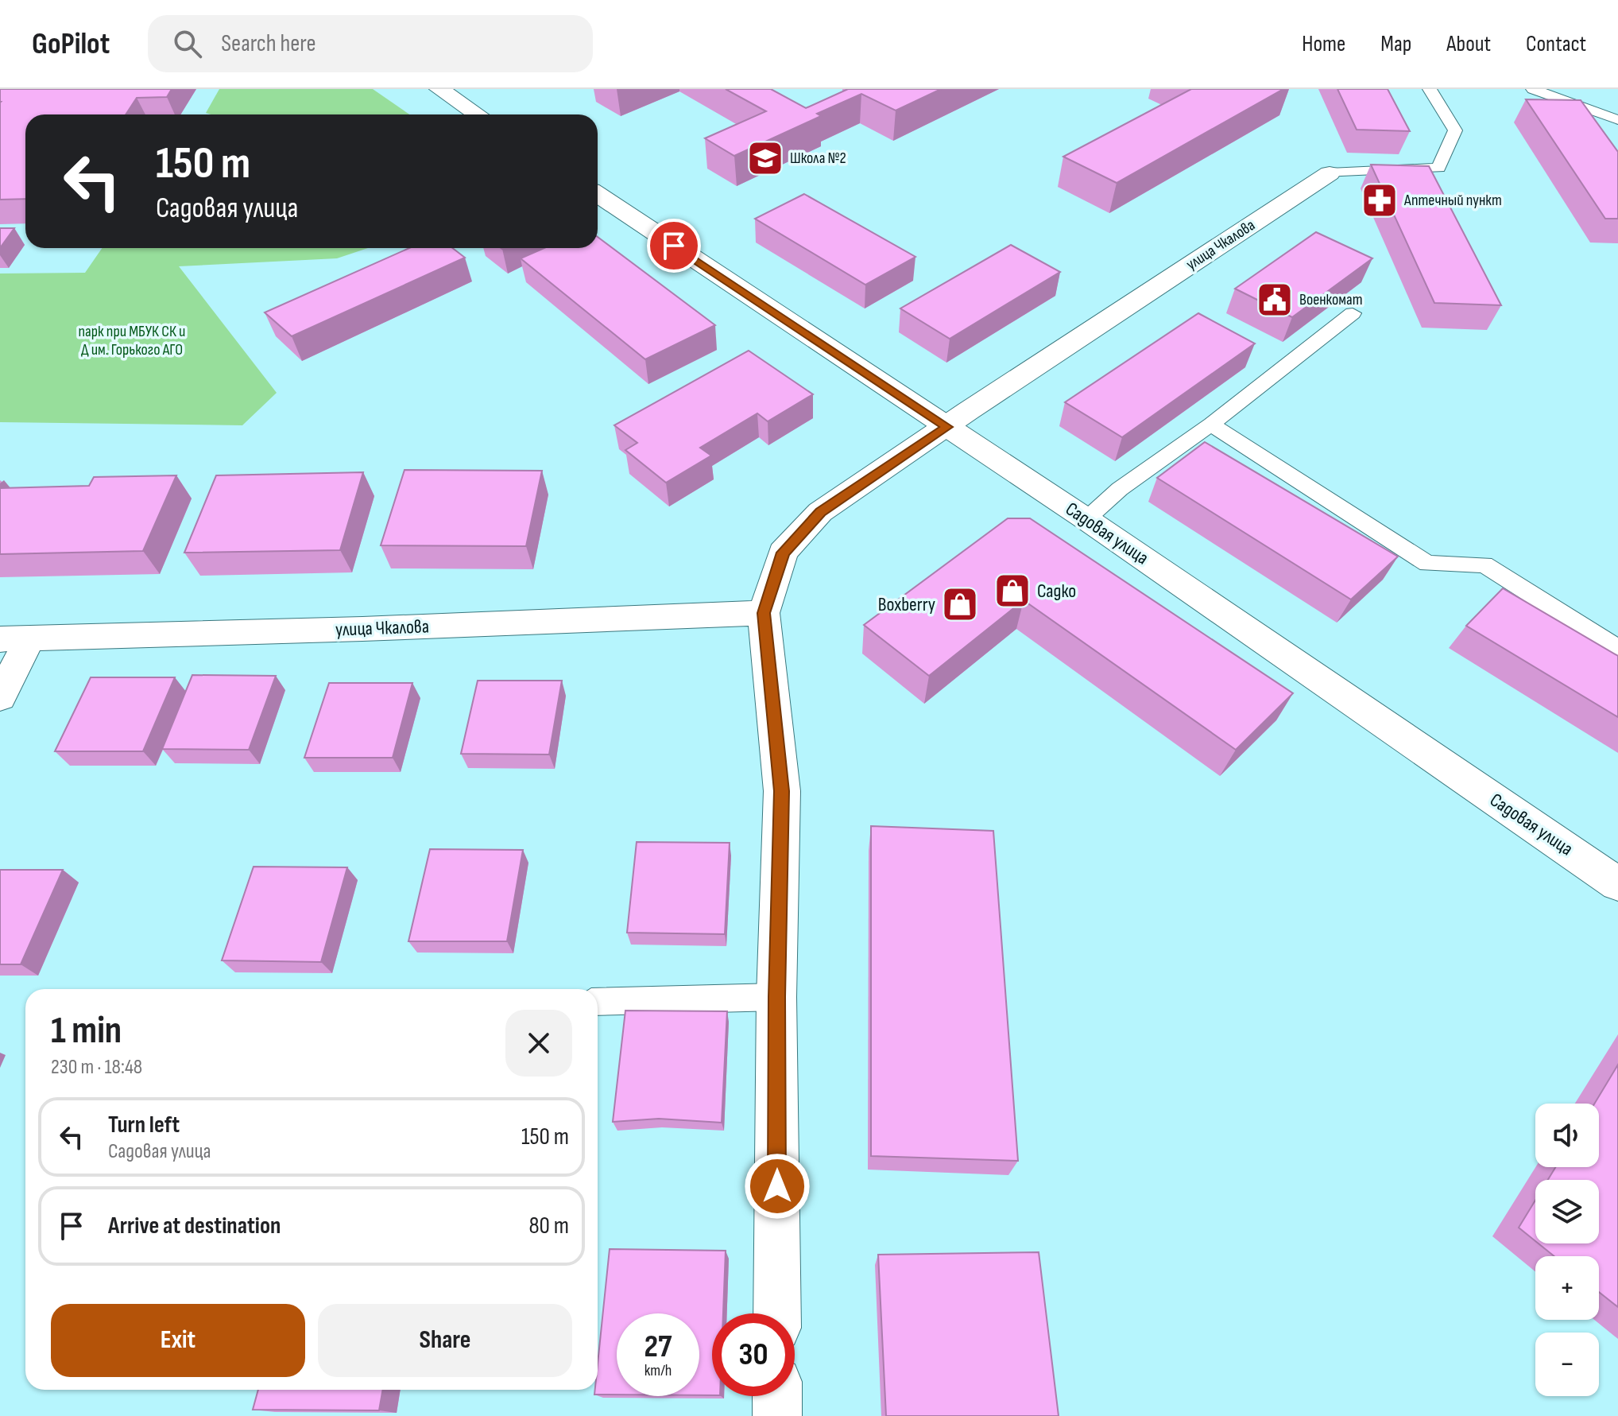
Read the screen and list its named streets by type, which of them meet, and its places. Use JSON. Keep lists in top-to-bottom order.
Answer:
{
  "streets": {
    "street": ["улица Чкалова", "Садовая улица"]
  },
  "crossings": [
    ["улица Чкалова", "Садовая улица"]
  ],
  "parks": ["парк при МБУК СК и Д им. Горького АГО"],
  "places": {
    "school or university": ["Школа №2"],
    "pharmacy": ["Аптечный пункт"],
    "public building": ["Военкомат"],
    "shop": ["Садко", "Boxberry"]
  },
  "page": {
    "header": "GoPilot",
    "search": "Search here",
    "nav": [
      "Home",
      "Map",
      "About",
      "Contact"
    ],
    "turn": ["150 m", "Садовая улица"],
    "heading": ["1 min", "230 m · 18:48"],
    "list": [
      {
        "name": "Turn left",
        "note": "Садовая улица",
        "value": "150 m"
      },
      {
        "name": "Arrive at destination",
        "value": "80 m"
      }
    ],
    "map_buttons": ["+", "−"],
    "buttons": ["Exit", "Share"],
    "speed": "27 km/h",
    "limit": "30"
  }
}
